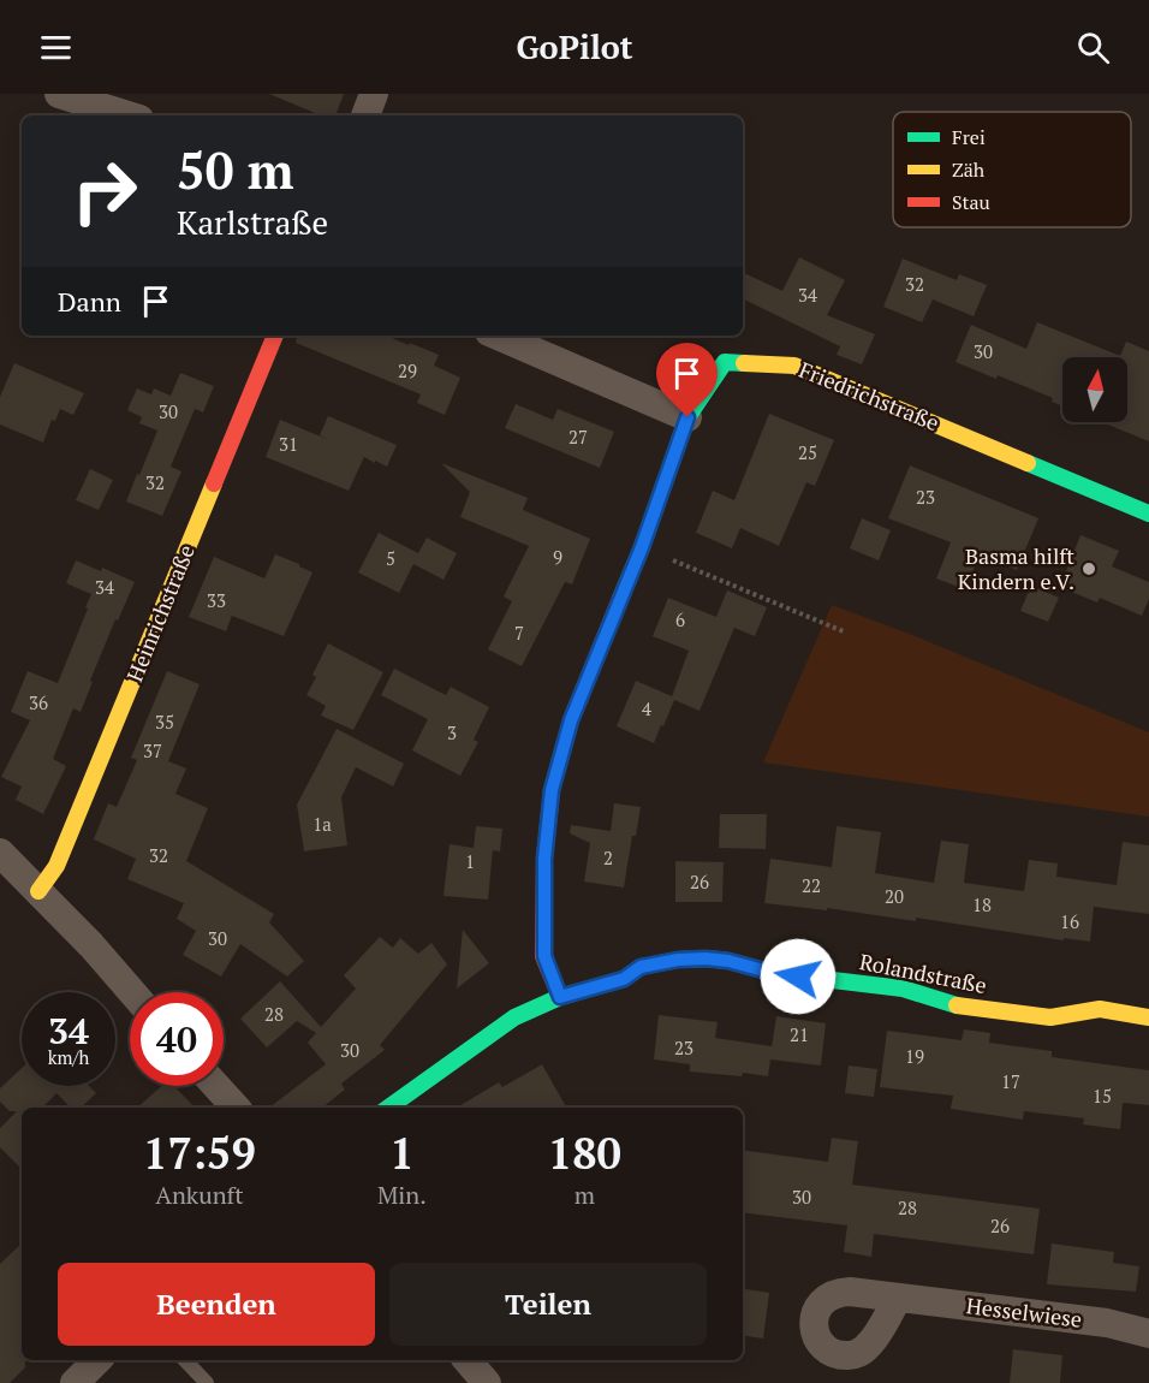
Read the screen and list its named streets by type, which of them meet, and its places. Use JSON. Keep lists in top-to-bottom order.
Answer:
{
  "streets": {
    "street": [
      "Friedrichstraße",
      "Heinrichstraße",
      "Rolandstraße",
      "Hesselwiese"
    ]
  },
  "places": ["Basma hilft Kindern e.V."],
  "house_numbers": [
    "32",
    "34",
    "30",
    "29",
    "30",
    "27",
    "31",
    "25",
    "32",
    "23",
    "9",
    "5",
    "34",
    "33",
    "6",
    "7",
    "36",
    "4",
    "35",
    "3",
    "37",
    "1a",
    "32",
    "2",
    "1",
    "26",
    "22",
    "20",
    "18",
    "16",
    "30",
    "28",
    "21",
    "23",
    "30",
    "19",
    "17",
    "15",
    "30",
    "28",
    "26"
  ],
  "legend": ["Frei", "Zäh", "Stau"],
  "north": "top",
  "page": {
    "header": "GoPilot",
    "turn": ["50 m", "Karlstraße"],
    "then": "Dann",
    "speed": "34 km/h",
    "limit": "40",
    "eta": [
      "17:59",
      "Ankunft",
      "1",
      "Min.",
      "180",
      "m"
    ],
    "buttons": ["Beenden", "Teilen"]
  }
}
